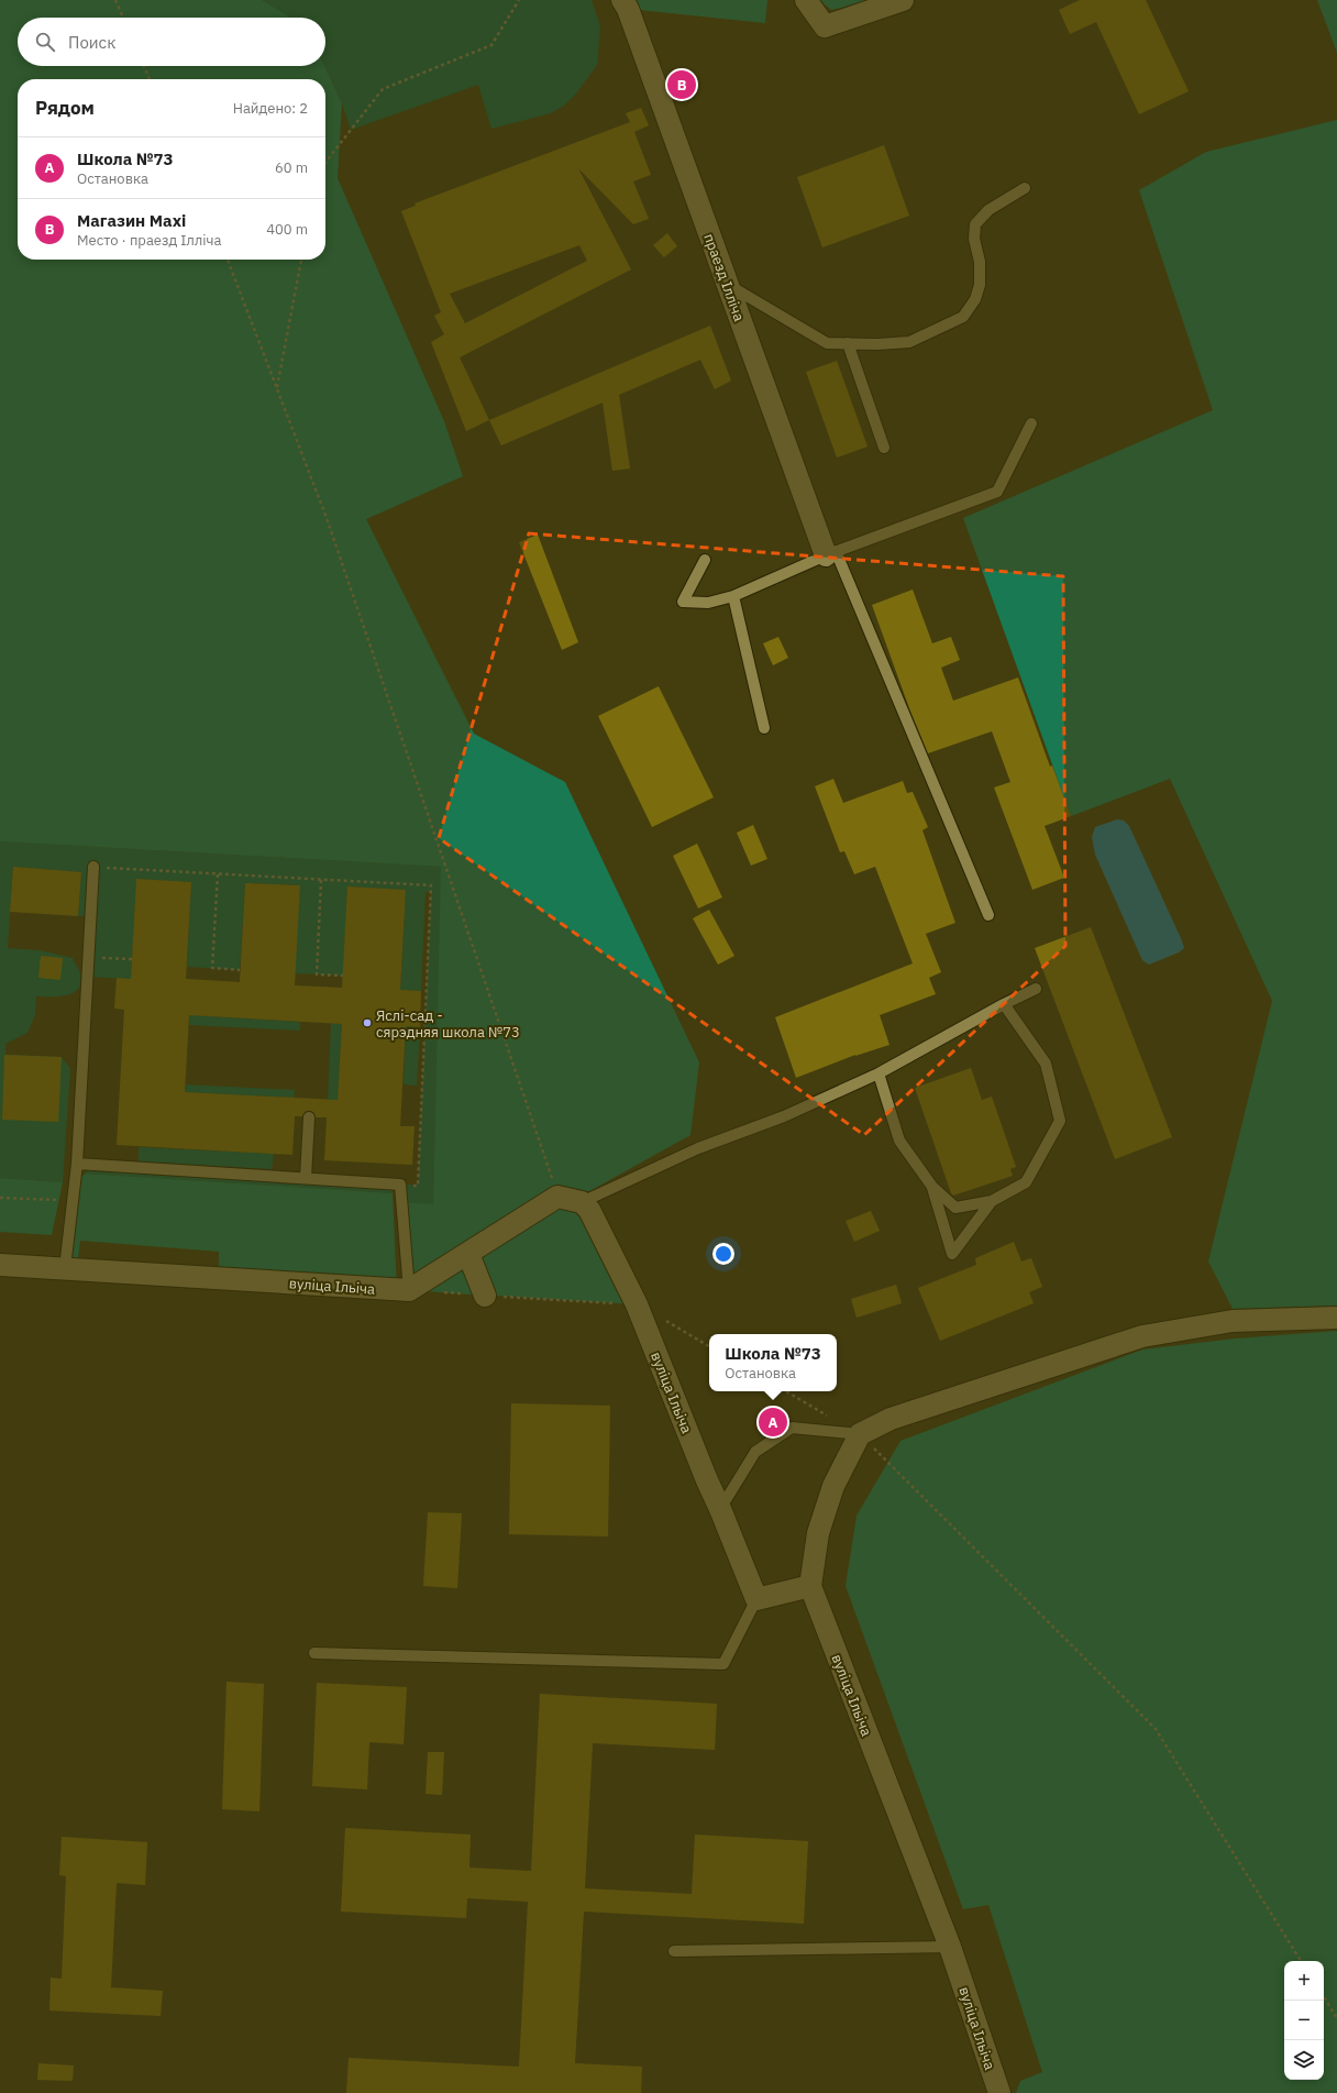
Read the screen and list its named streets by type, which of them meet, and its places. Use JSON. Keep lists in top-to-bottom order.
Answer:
{
  "streets": {
    "street": ["праезд Ілліча", "вуліца Ільіча"]
  },
  "places": ["Яслі-сад - сярэдняя школа №73"],
  "page": {
    "search": "Поиск",
    "pins": ["B", "A"],
    "heading": ["Рядом", "Найдено: 2"],
    "list": [
      {
        "mark": "A",
        "name": "Школа №73",
        "note": "Остановка",
        "value": "60 m"
      },
      {
        "mark": "B",
        "name": "Магазин Maxi",
        "note": "Место · праезд Ілліча",
        "value": "400 m"
      }
    ],
    "popup": ["Школа №73", "Остановка"],
    "map_buttons": ["+", "−"]
  }
}
